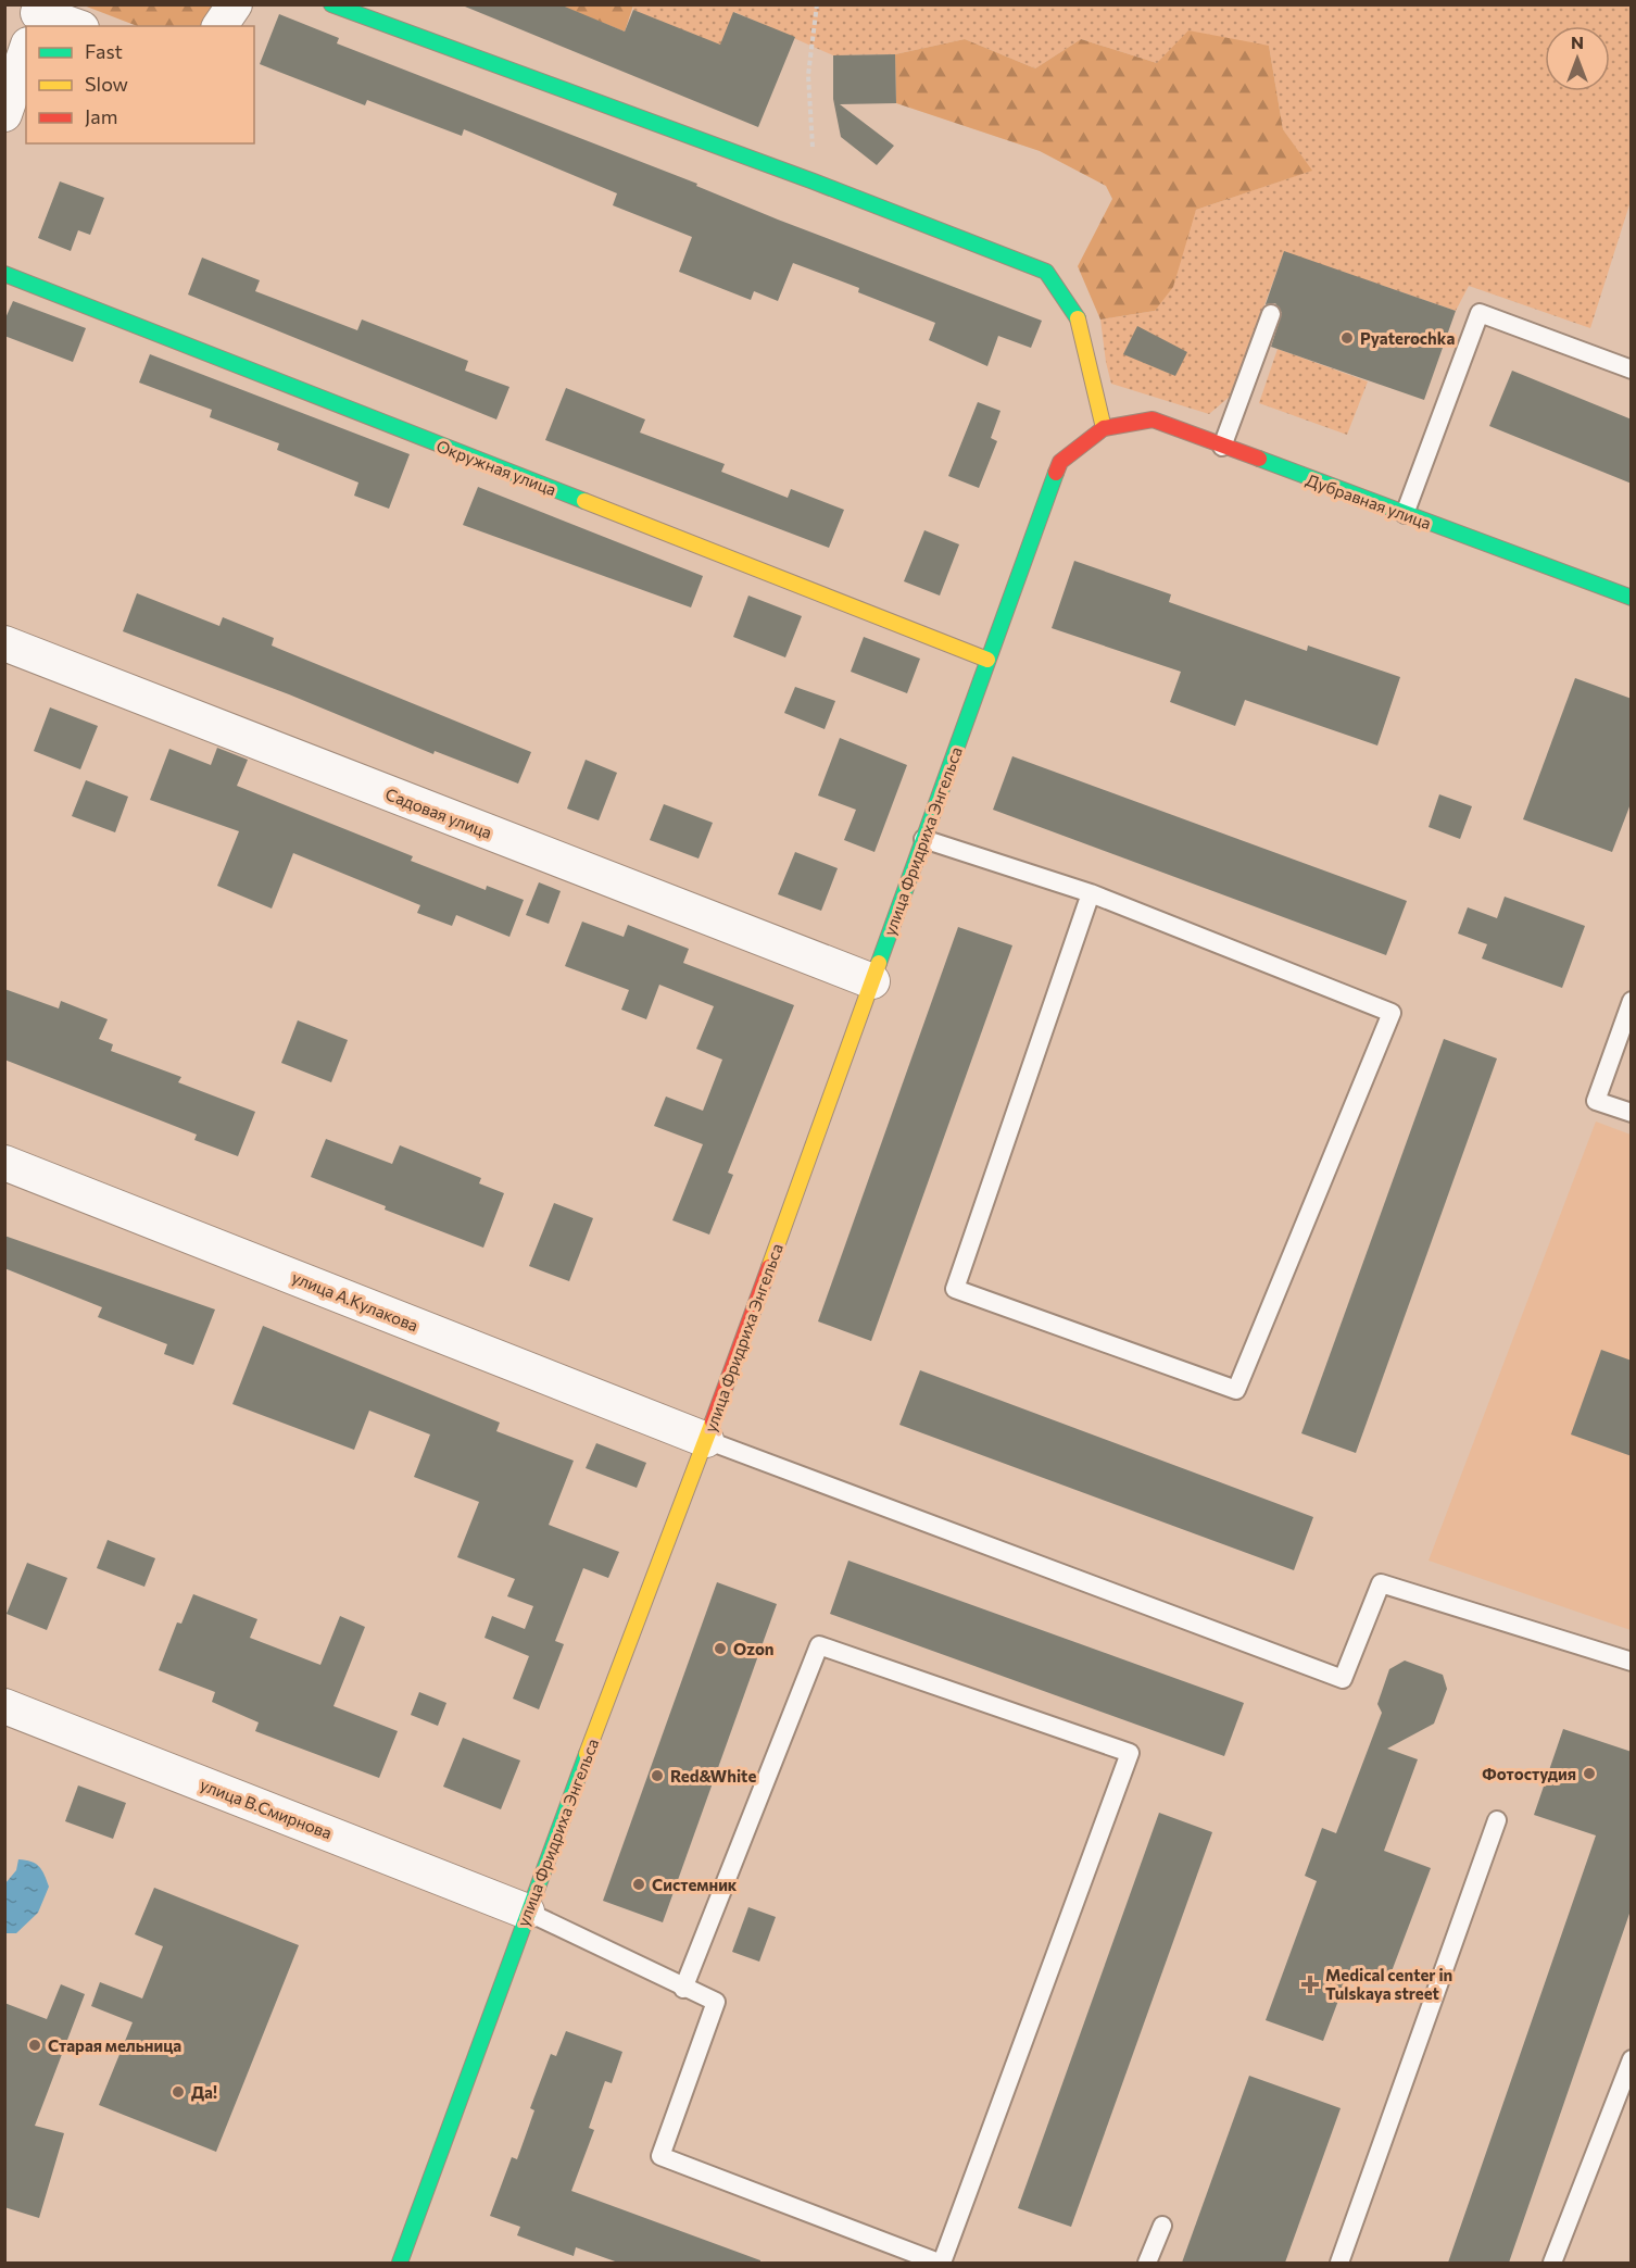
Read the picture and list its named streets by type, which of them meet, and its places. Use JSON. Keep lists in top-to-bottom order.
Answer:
{
  "streets": {
    "street": [
      "Окружная улица",
      "Дубравная улица",
      "Садовая улица",
      "улица Фридриха Энгельса",
      "улица А.Кулакова",
      "улица В.Смирнова"
    ]
  },
  "crossings": [
    ["Окружная улица", "улица Фридриха Энгельса"],
    ["Дубравная улица", "улица Фридриха Энгельса"],
    ["Садовая улица", "улица Фридриха Энгельса"],
    ["улица Фридриха Энгельса", "улица А.Кулакова"],
    ["улица Фридриха Энгельса", "улица В.Смирнова"]
  ],
  "places": {
    "other": [
      "Pyaterochka",
      "Ozon",
      "Фотостудия",
      "Red&White",
      "Системник",
      "Старая мельница",
      "Да!"
    ],
    "health": ["Medical center in Tulskaya street"]
  },
  "legend": ["Fast", "Slow", "Jam"],
  "north": "top"
}
